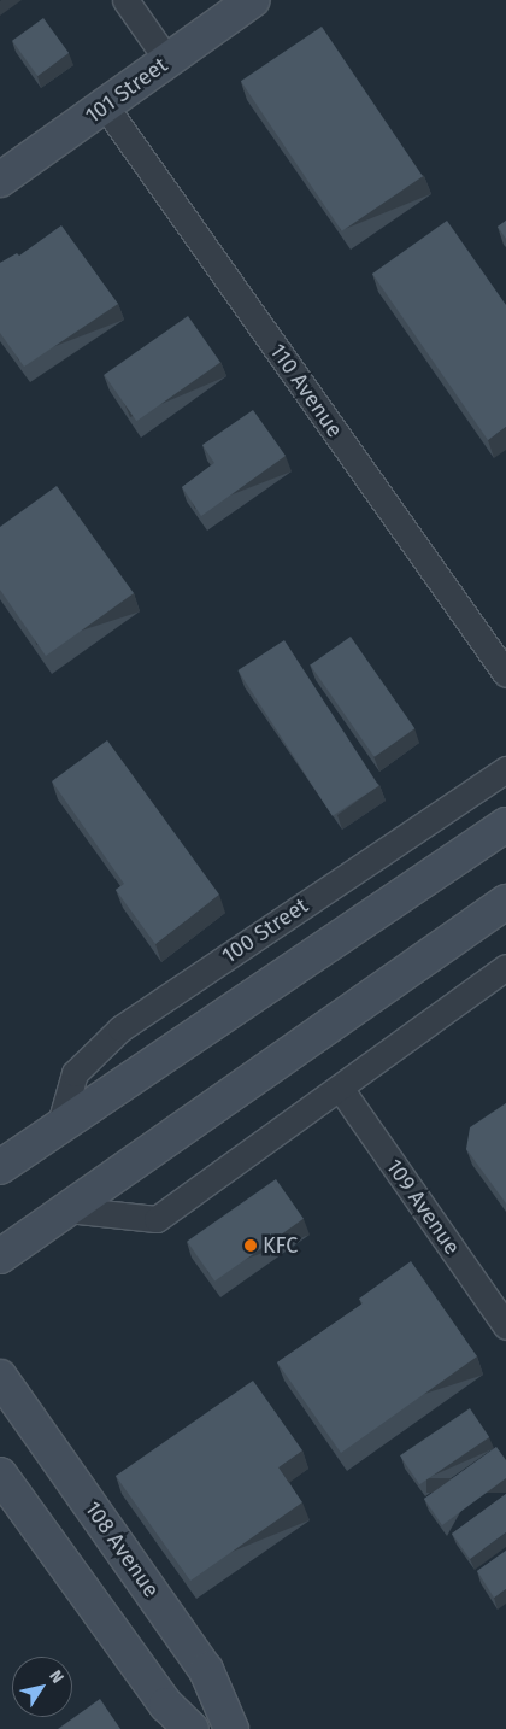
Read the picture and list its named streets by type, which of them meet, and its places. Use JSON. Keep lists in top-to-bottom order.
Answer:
{
  "streets": {
    "main road": ["101 Street", "108 Avenue"],
    "street": ["110 Avenue", "100 Street", "109 Avenue"]
  },
  "crossings": [
    ["101 Street", "110 Avenue"]
  ],
  "places": ["KFC"],
  "north": "top right"
}
